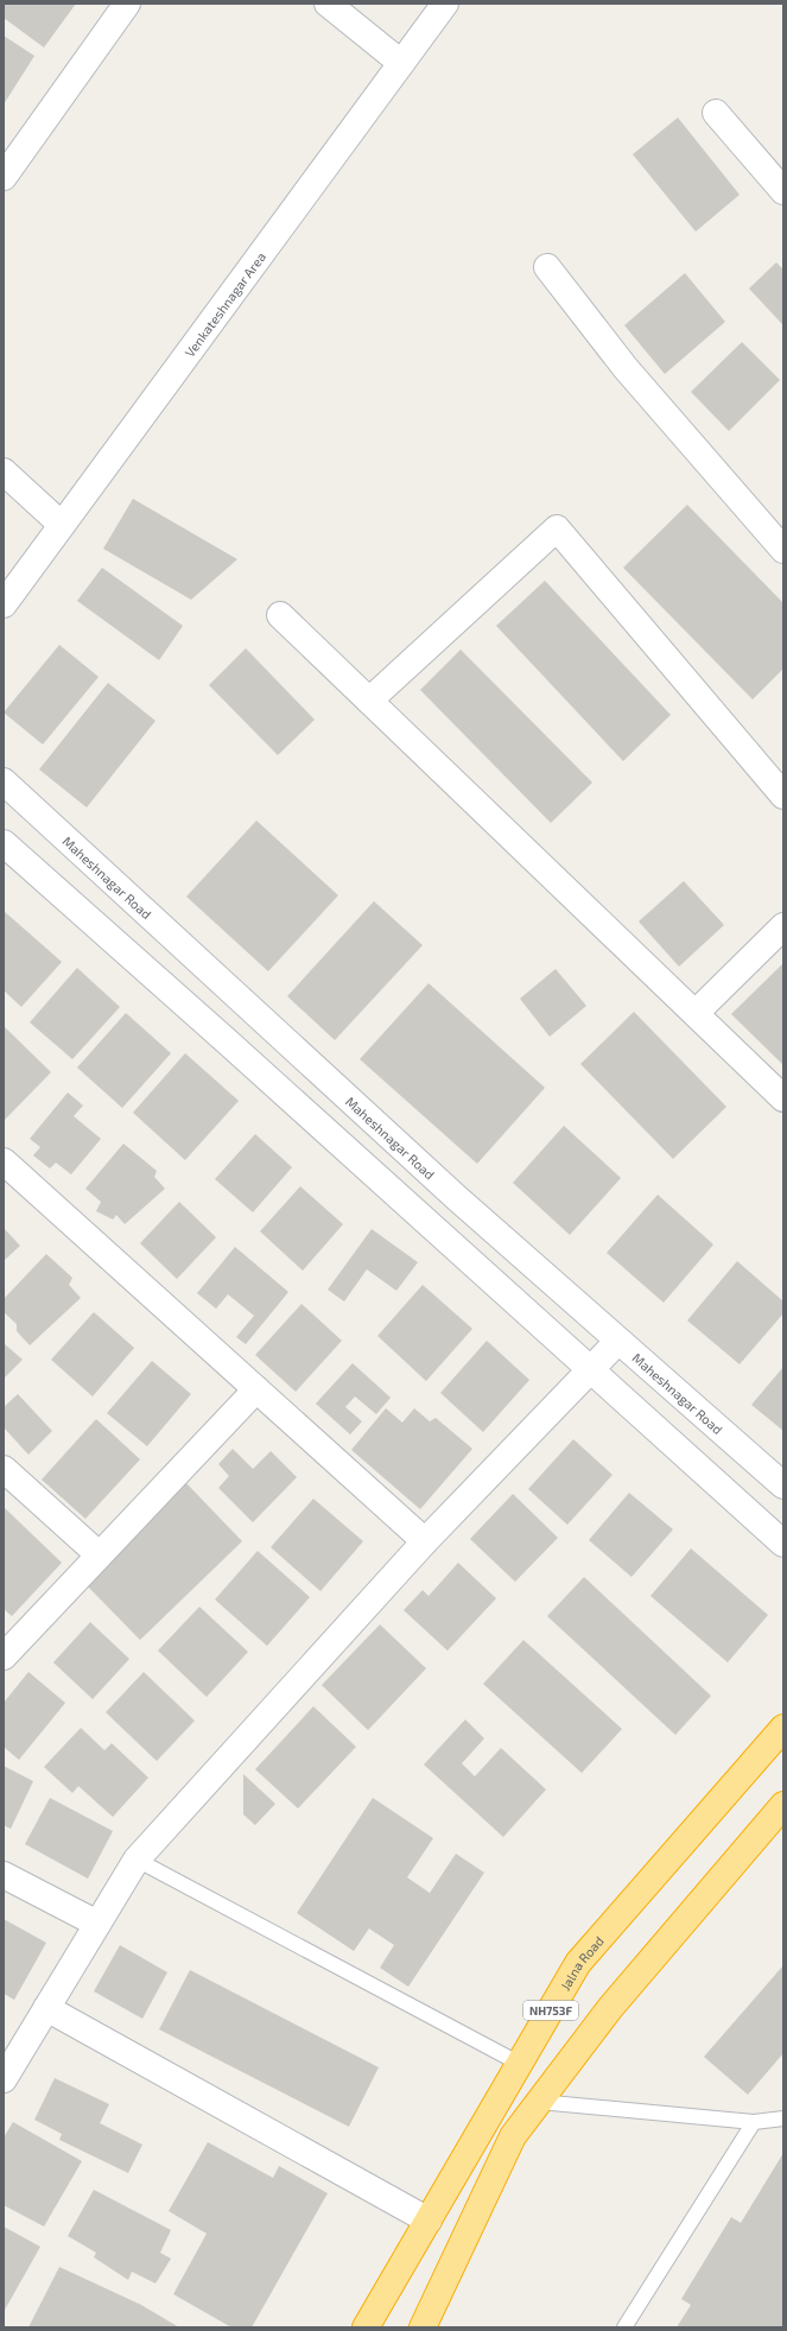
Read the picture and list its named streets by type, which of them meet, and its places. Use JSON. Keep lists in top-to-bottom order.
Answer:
{
  "streets": {
    "highway": ["Jalna Road", "NH753F"],
    "street": ["Venkateshnagar Area", "Maheshnagar Road"]
  }
}
